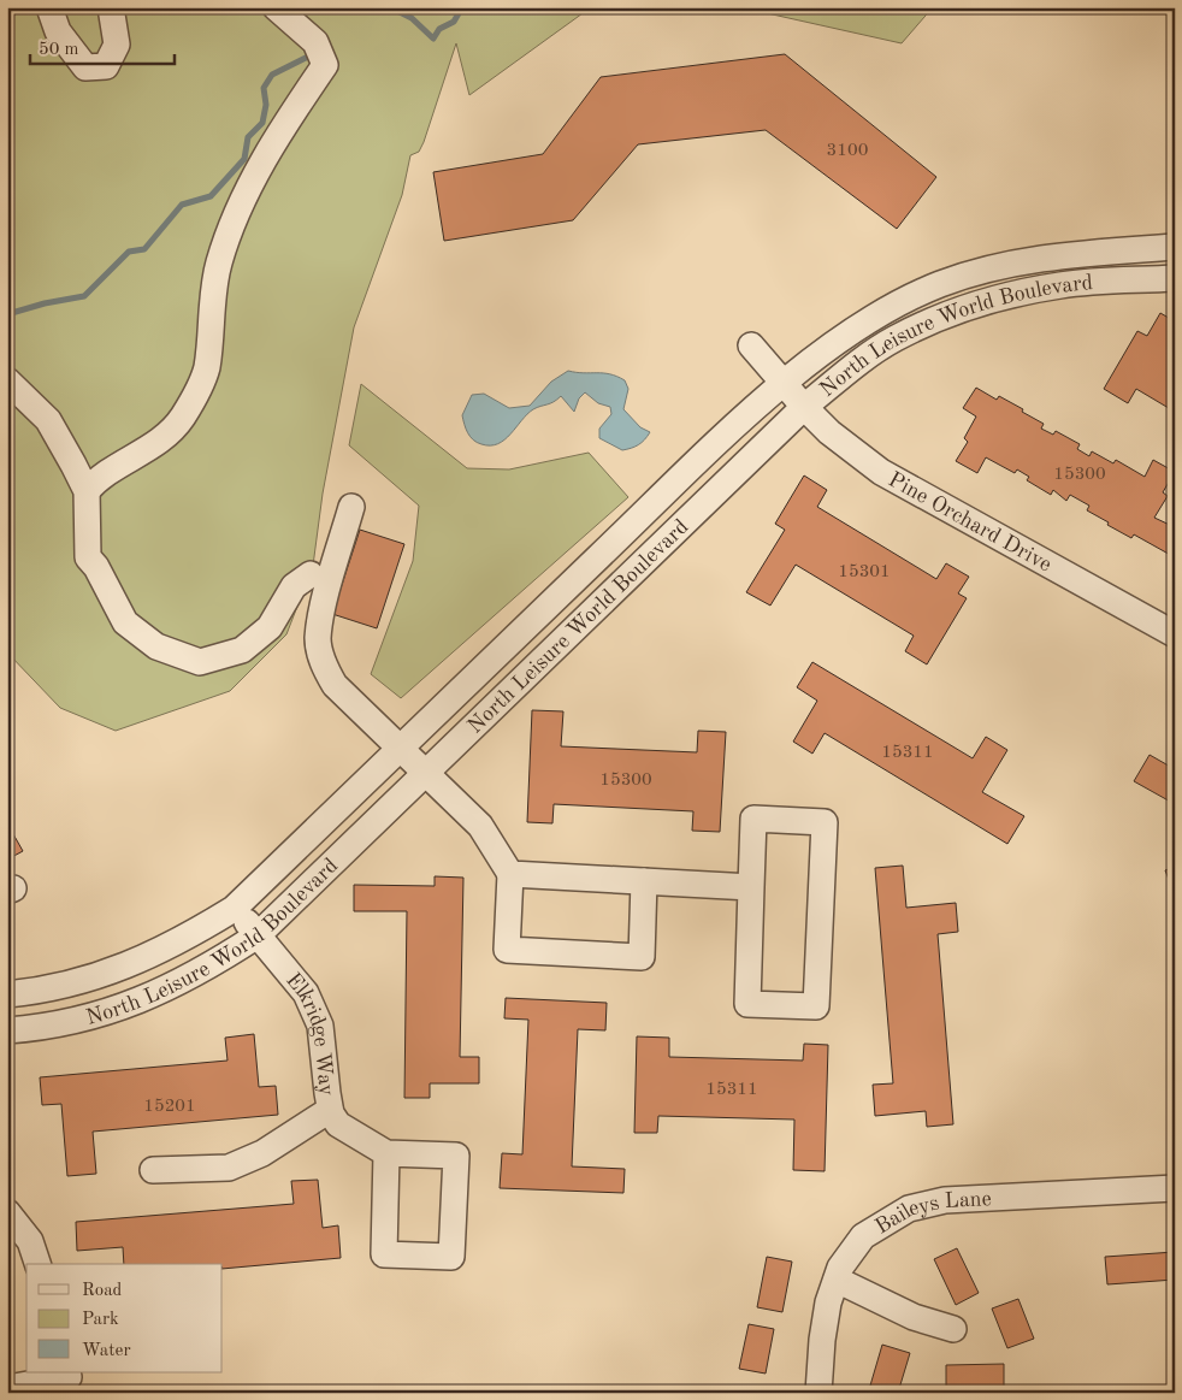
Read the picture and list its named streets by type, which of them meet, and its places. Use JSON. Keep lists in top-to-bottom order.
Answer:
{
  "streets": {
    "street": [
      "North Leisure World Boulevard",
      "Pine Orchard Drive",
      "Elkridge Way",
      "Baileys Lane"
    ]
  },
  "crossings": [
    ["North Leisure World Boulevard", "Pine Orchard Drive"],
    ["North Leisure World Boulevard", "Elkridge Way"]
  ],
  "house_numbers": [
    "3100",
    "15300",
    "15301",
    "15311",
    "15300",
    "15311",
    "15201"
  ],
  "legend": ["Road", "Park", "Water"],
  "scale_bar": "50 m"
}
